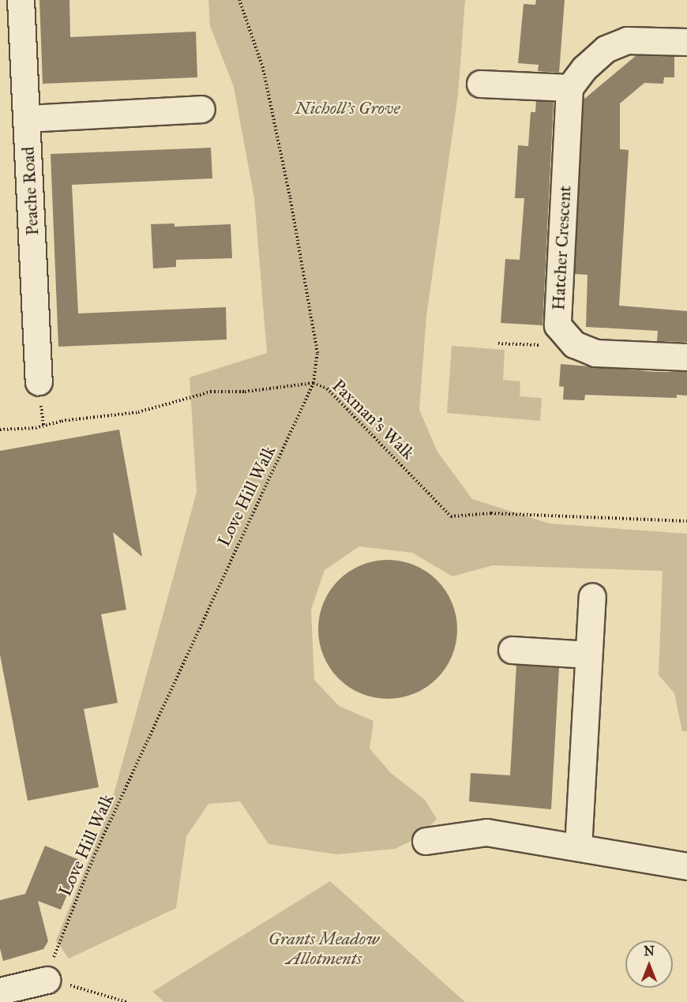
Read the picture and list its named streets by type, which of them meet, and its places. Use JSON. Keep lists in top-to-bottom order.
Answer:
{
  "streets": {
    "street": ["Peache Road", "Hatcher Crescent"],
    "path": ["Paxman's Walk", "Love Hill Walk"]
  },
  "crossings": [
    ["Paxman's Walk", "Love Hill Walk"]
  ],
  "parks": ["Nicholl's Grove", "Grants Meadow Allotments"],
  "north": "top"
}
